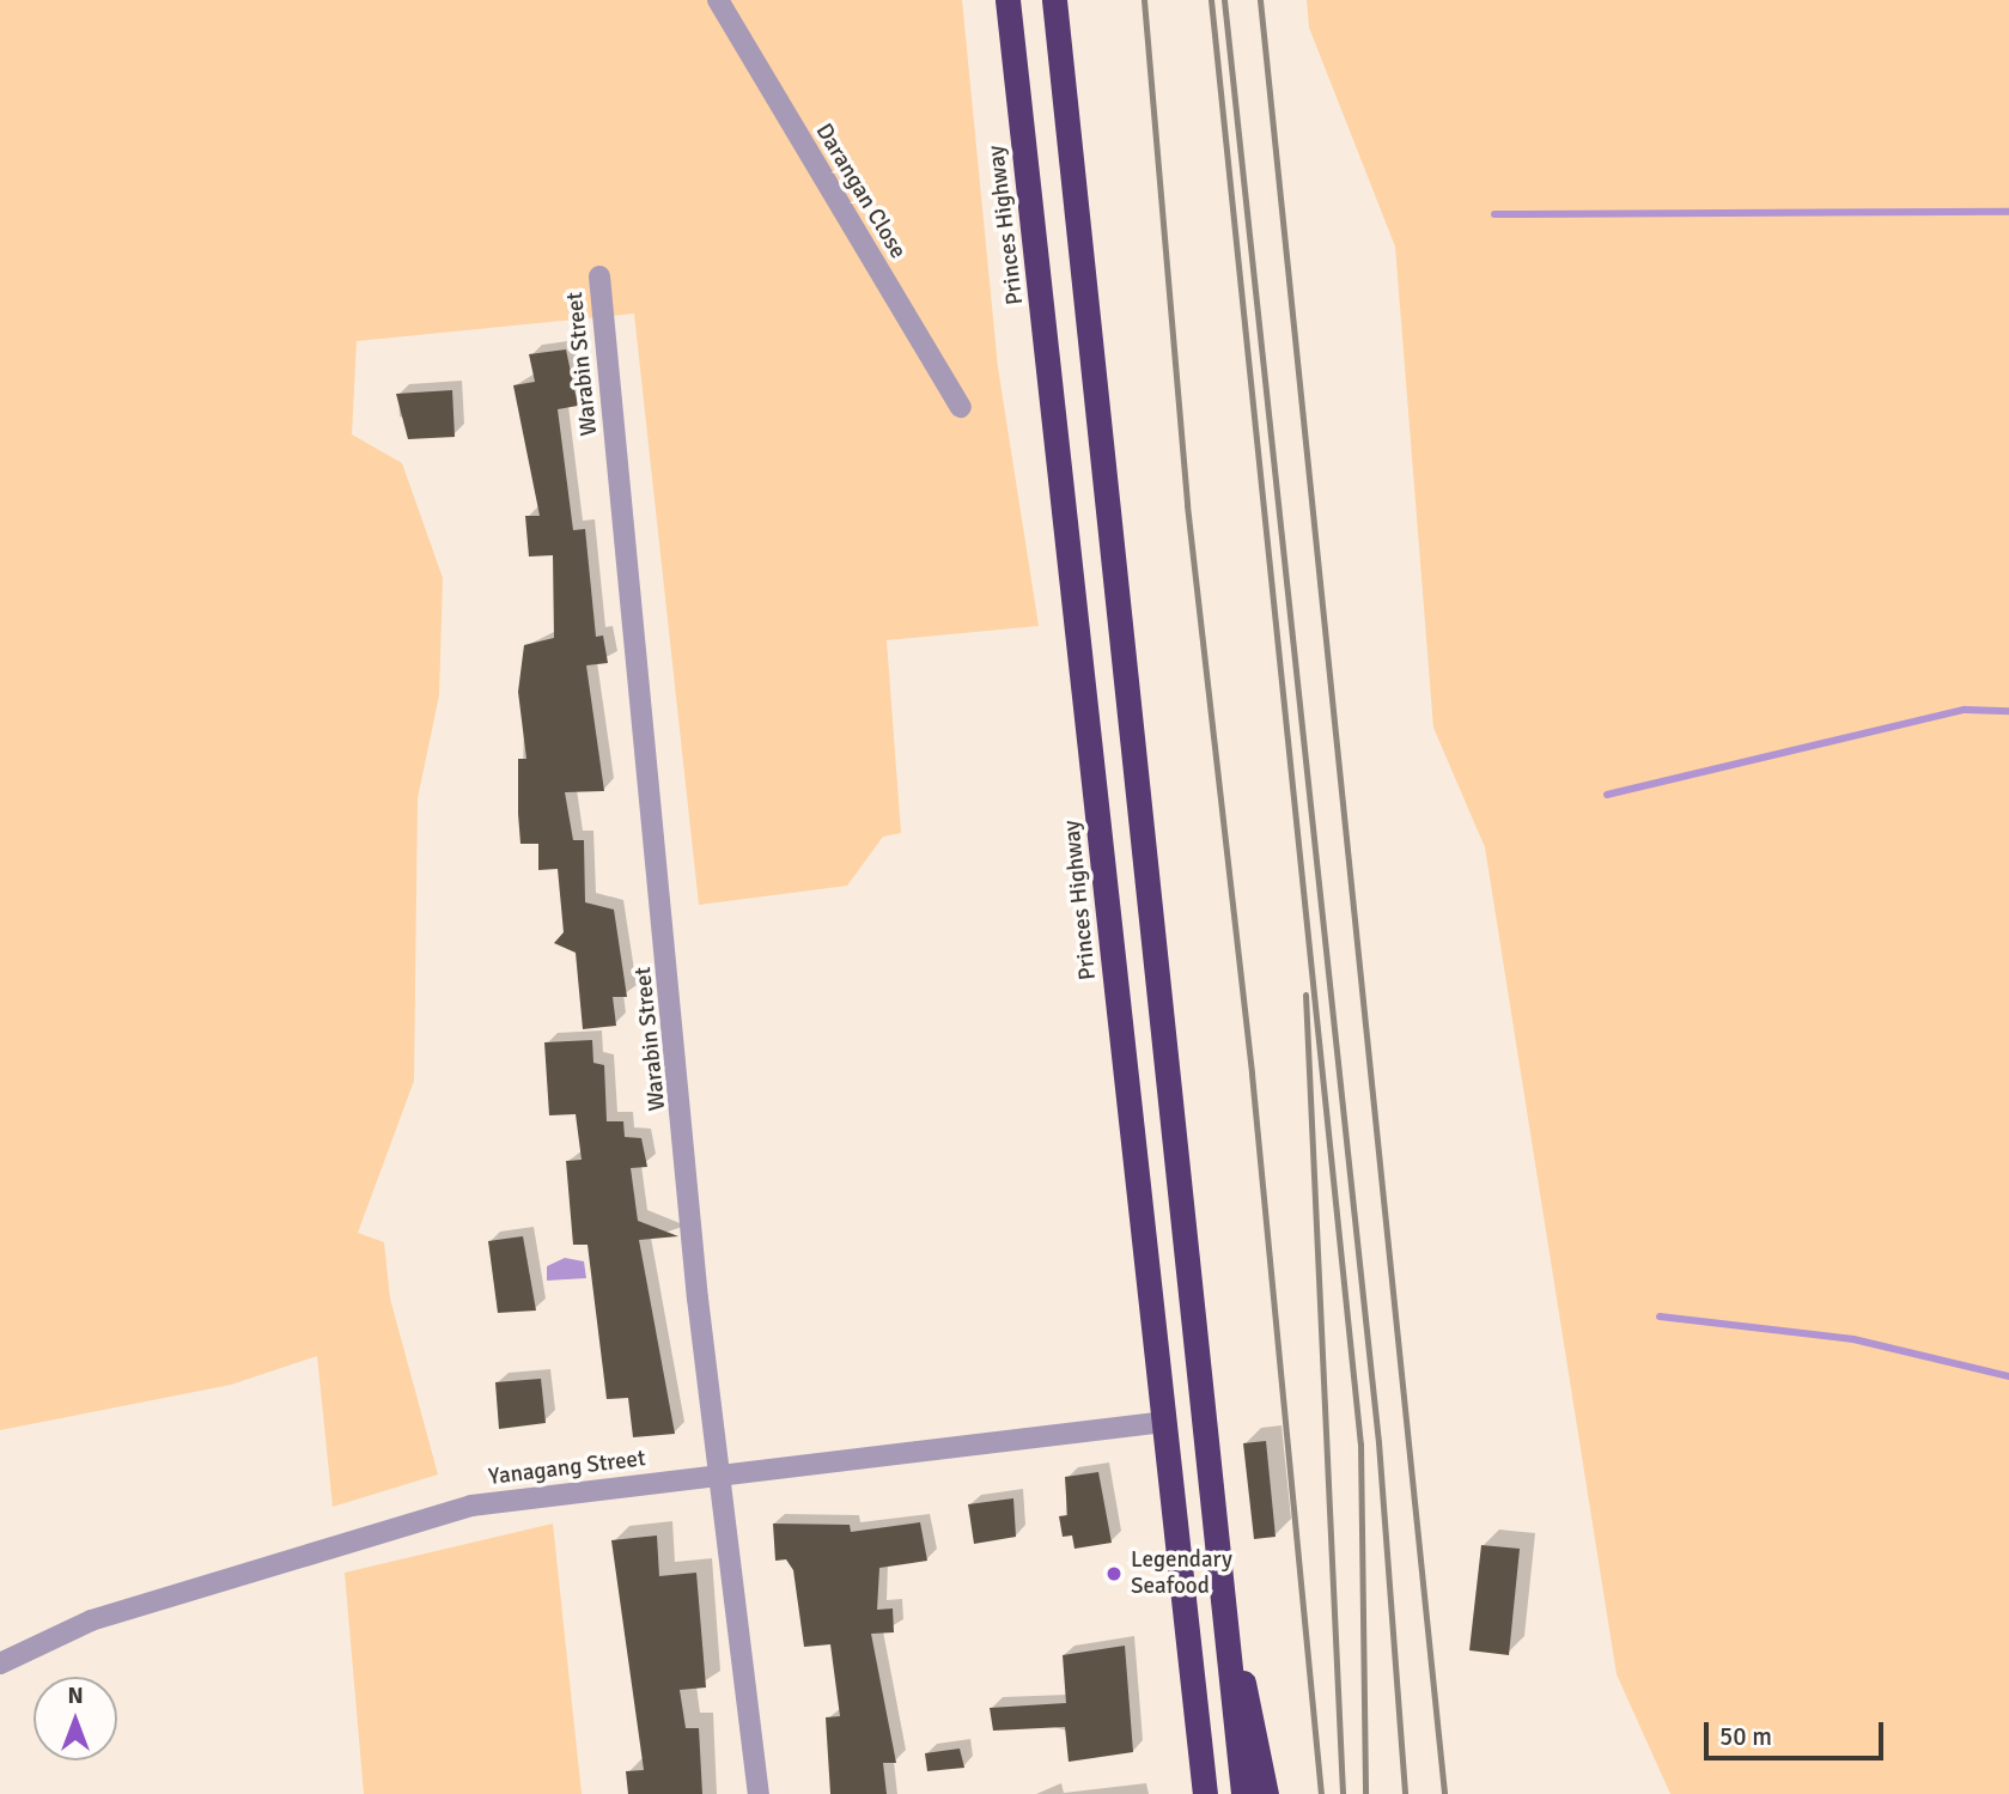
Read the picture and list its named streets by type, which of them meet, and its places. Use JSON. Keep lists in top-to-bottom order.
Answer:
{
  "streets": {
    "highway": ["Princes Highway"],
    "street": ["Darangan Close", "Warabin Street", "Yanagang Street"]
  },
  "crossings": [
    ["Princes Highway", "Yanagang Street"],
    ["Warabin Street", "Yanagang Street"]
  ],
  "places": ["Legendary Seafood"],
  "scale_bar": "50 m",
  "north": "top"
}
